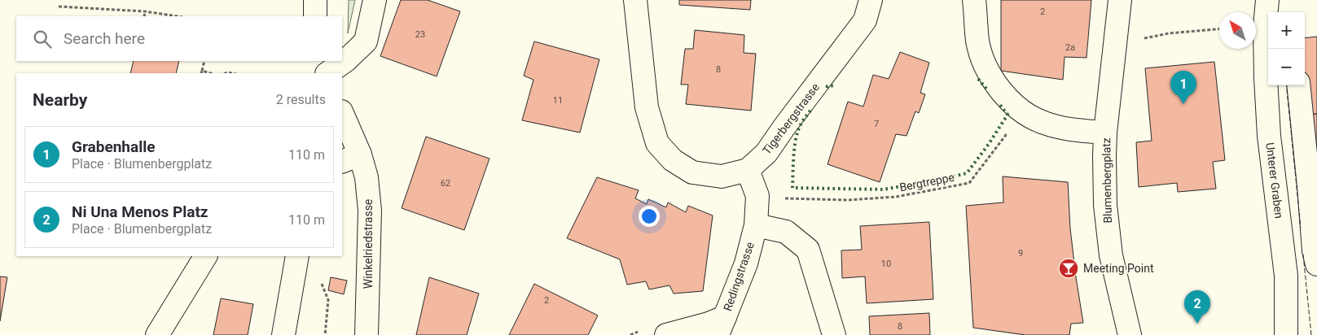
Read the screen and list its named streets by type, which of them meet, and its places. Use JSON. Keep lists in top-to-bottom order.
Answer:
{
  "streets": {
    "street": [
      "Tigerbergstrasse",
      "Blumenbergplatz",
      "Unterer Graben",
      "Winkelriedstrasse",
      "Redingstrasse"
    ],
    "path": ["Bergtreppe"]
  },
  "crossings": [
    ["Tigerbergstrasse", "Redingstrasse"]
  ],
  "places": {
    "bar": ["Meeting Point"]
  },
  "house_numbers": [
    "2",
    "23",
    "2a",
    "8",
    "11",
    "7",
    "62",
    "9",
    "10",
    "2",
    "8"
  ],
  "north": "top left",
  "page": {
    "map_buttons": ["+", "−"],
    "search": "Search here",
    "pins": ["1", "2"],
    "heading": ["Nearby", "2 results"],
    "list": [
      {
        "mark": "1",
        "name": "Grabenhalle",
        "note": "Place · Blumenbergplatz",
        "value": "110 m"
      },
      {
        "mark": "2",
        "name": "Ni Una Menos Platz",
        "note": "Place · Blumenbergplatz",
        "value": "110 m"
      }
    ]
  }
}
